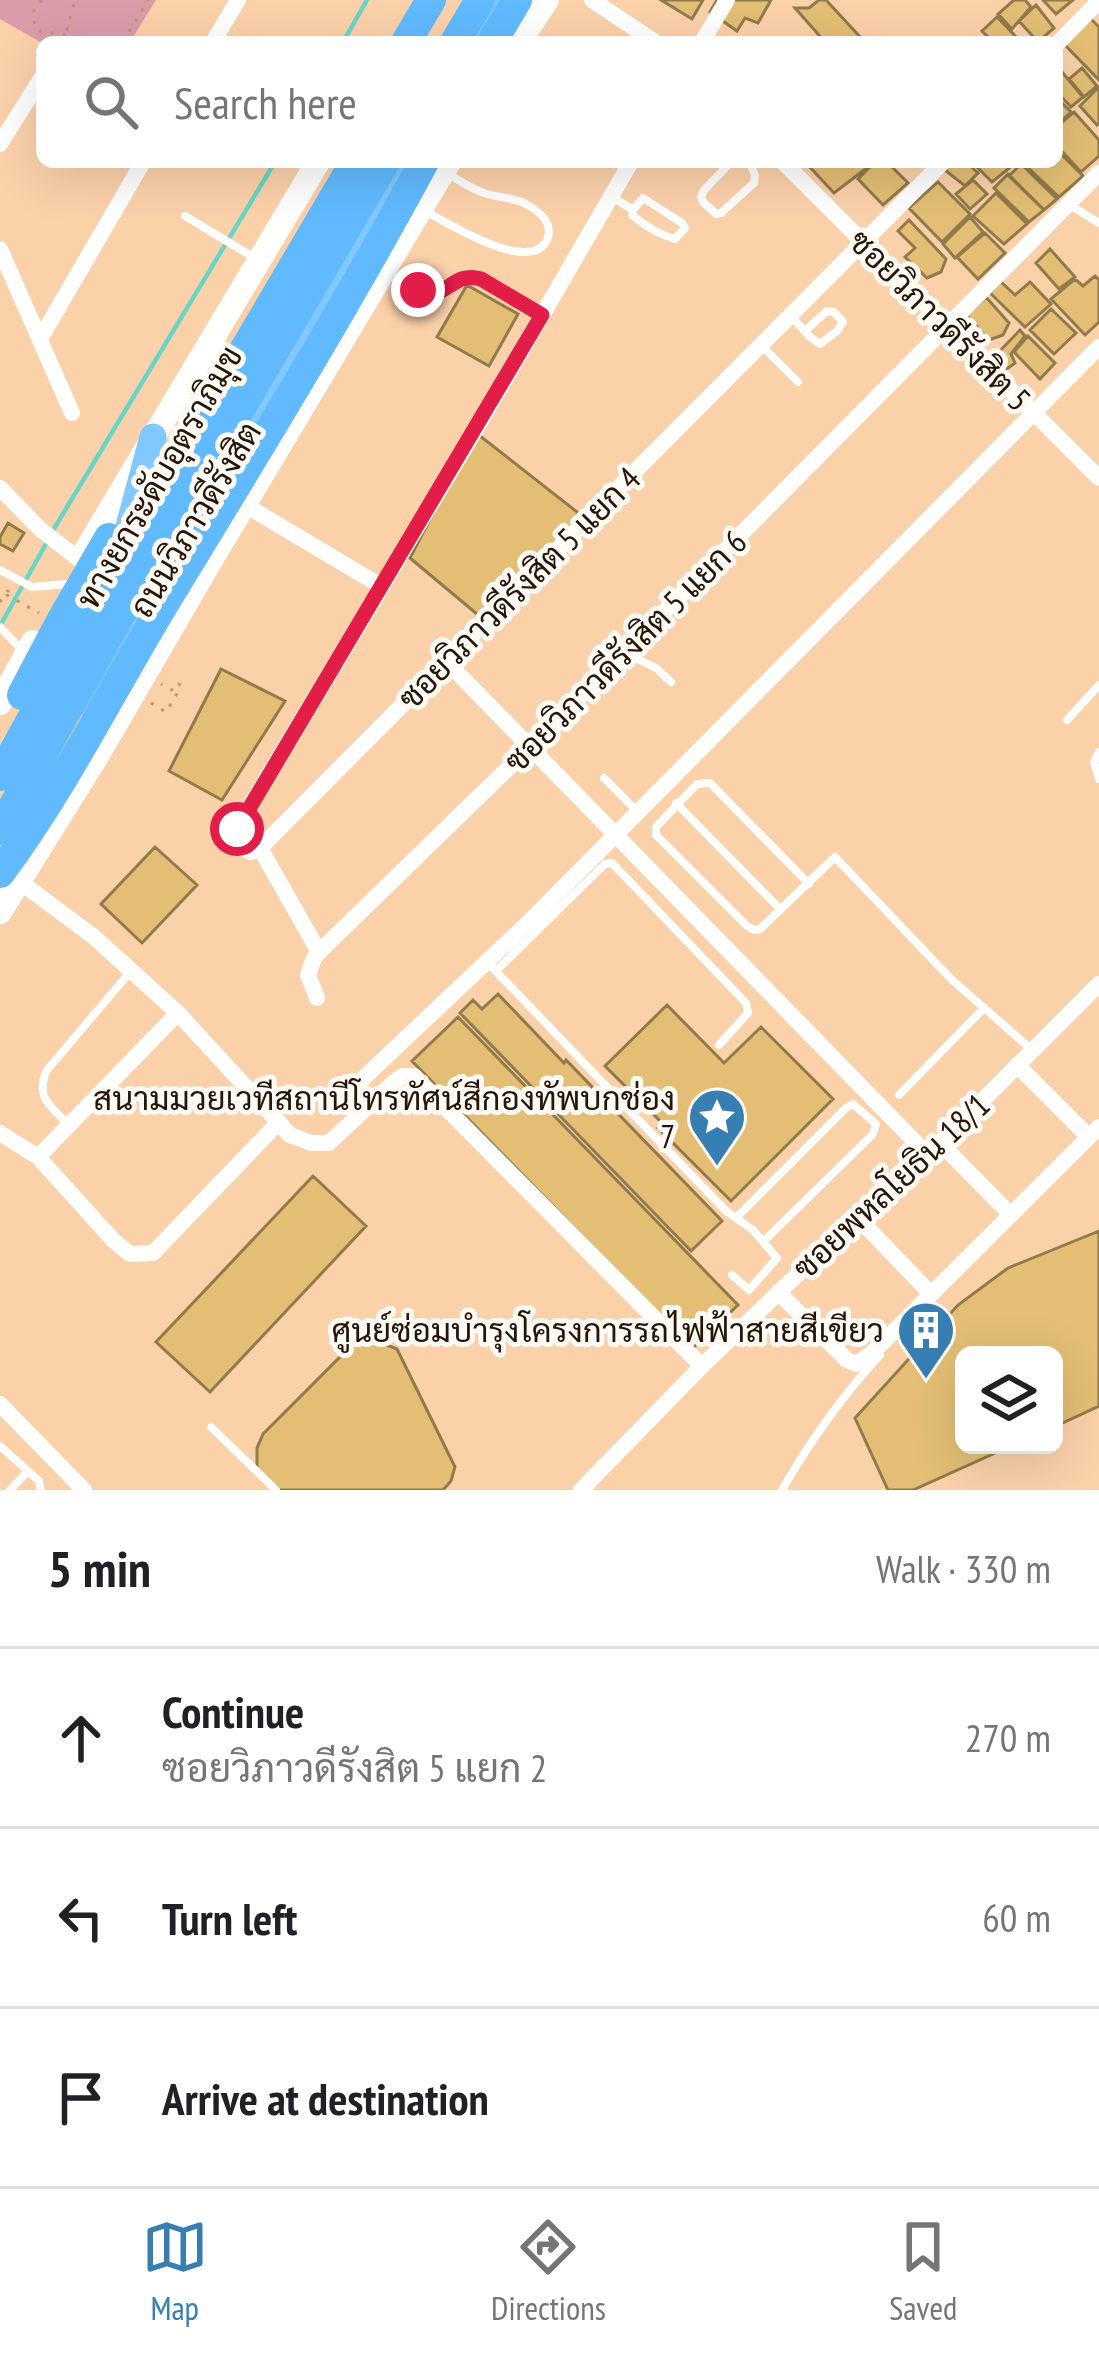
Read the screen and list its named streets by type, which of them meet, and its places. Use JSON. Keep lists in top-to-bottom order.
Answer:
{
  "streets": {
    "highway": ["ทางยกระดับอุตราภิมุข", "ถนนวิภาวดีรังสิต"],
    "street": [
      "ซอยวิภาวดีรังสิต 5",
      "ซอยวิภาวดีรังสิต 5 แยก 4",
      "ซอยวิภาวดีรังสิต 5 แยก 6",
      "ซอยพหลโยธิน 18/1"
    ]
  },
  "crossings": [
    ["ซอยวิภาวดีรังสิต 5", "ซอยวิภาวดีรังสิต 5 แยก 4"],
    ["ซอยวิภาวดีรังสิต 5", "ซอยวิภาวดีรังสิต 5 แยก 6"],
    ["ทางยกระดับอุตราภิมุข", "ถนนวิภาวดีรังสิต"]
  ],
  "places": {
    "place": ["สนามมวยเวทีสถานีโทรทัศน์สีกองทัพบกช่อง 7"],
    "building": ["ศูนย์ซ่อมบำรุงโครงการรถไฟฟ้าสายสีเขียว"]
  },
  "page": {
    "search": "Search here",
    "heading": ["5 min", "Walk · 330 m"],
    "list": [
      ["Continue", "ซอยวิภาวดีรังสิต 5 แยก 2", "270 m"],
      ["Turn left", "60 m"],
      "Arrive at destination"
    ],
    "nav": ["Map", "Directions", "Saved"]
  }
}
